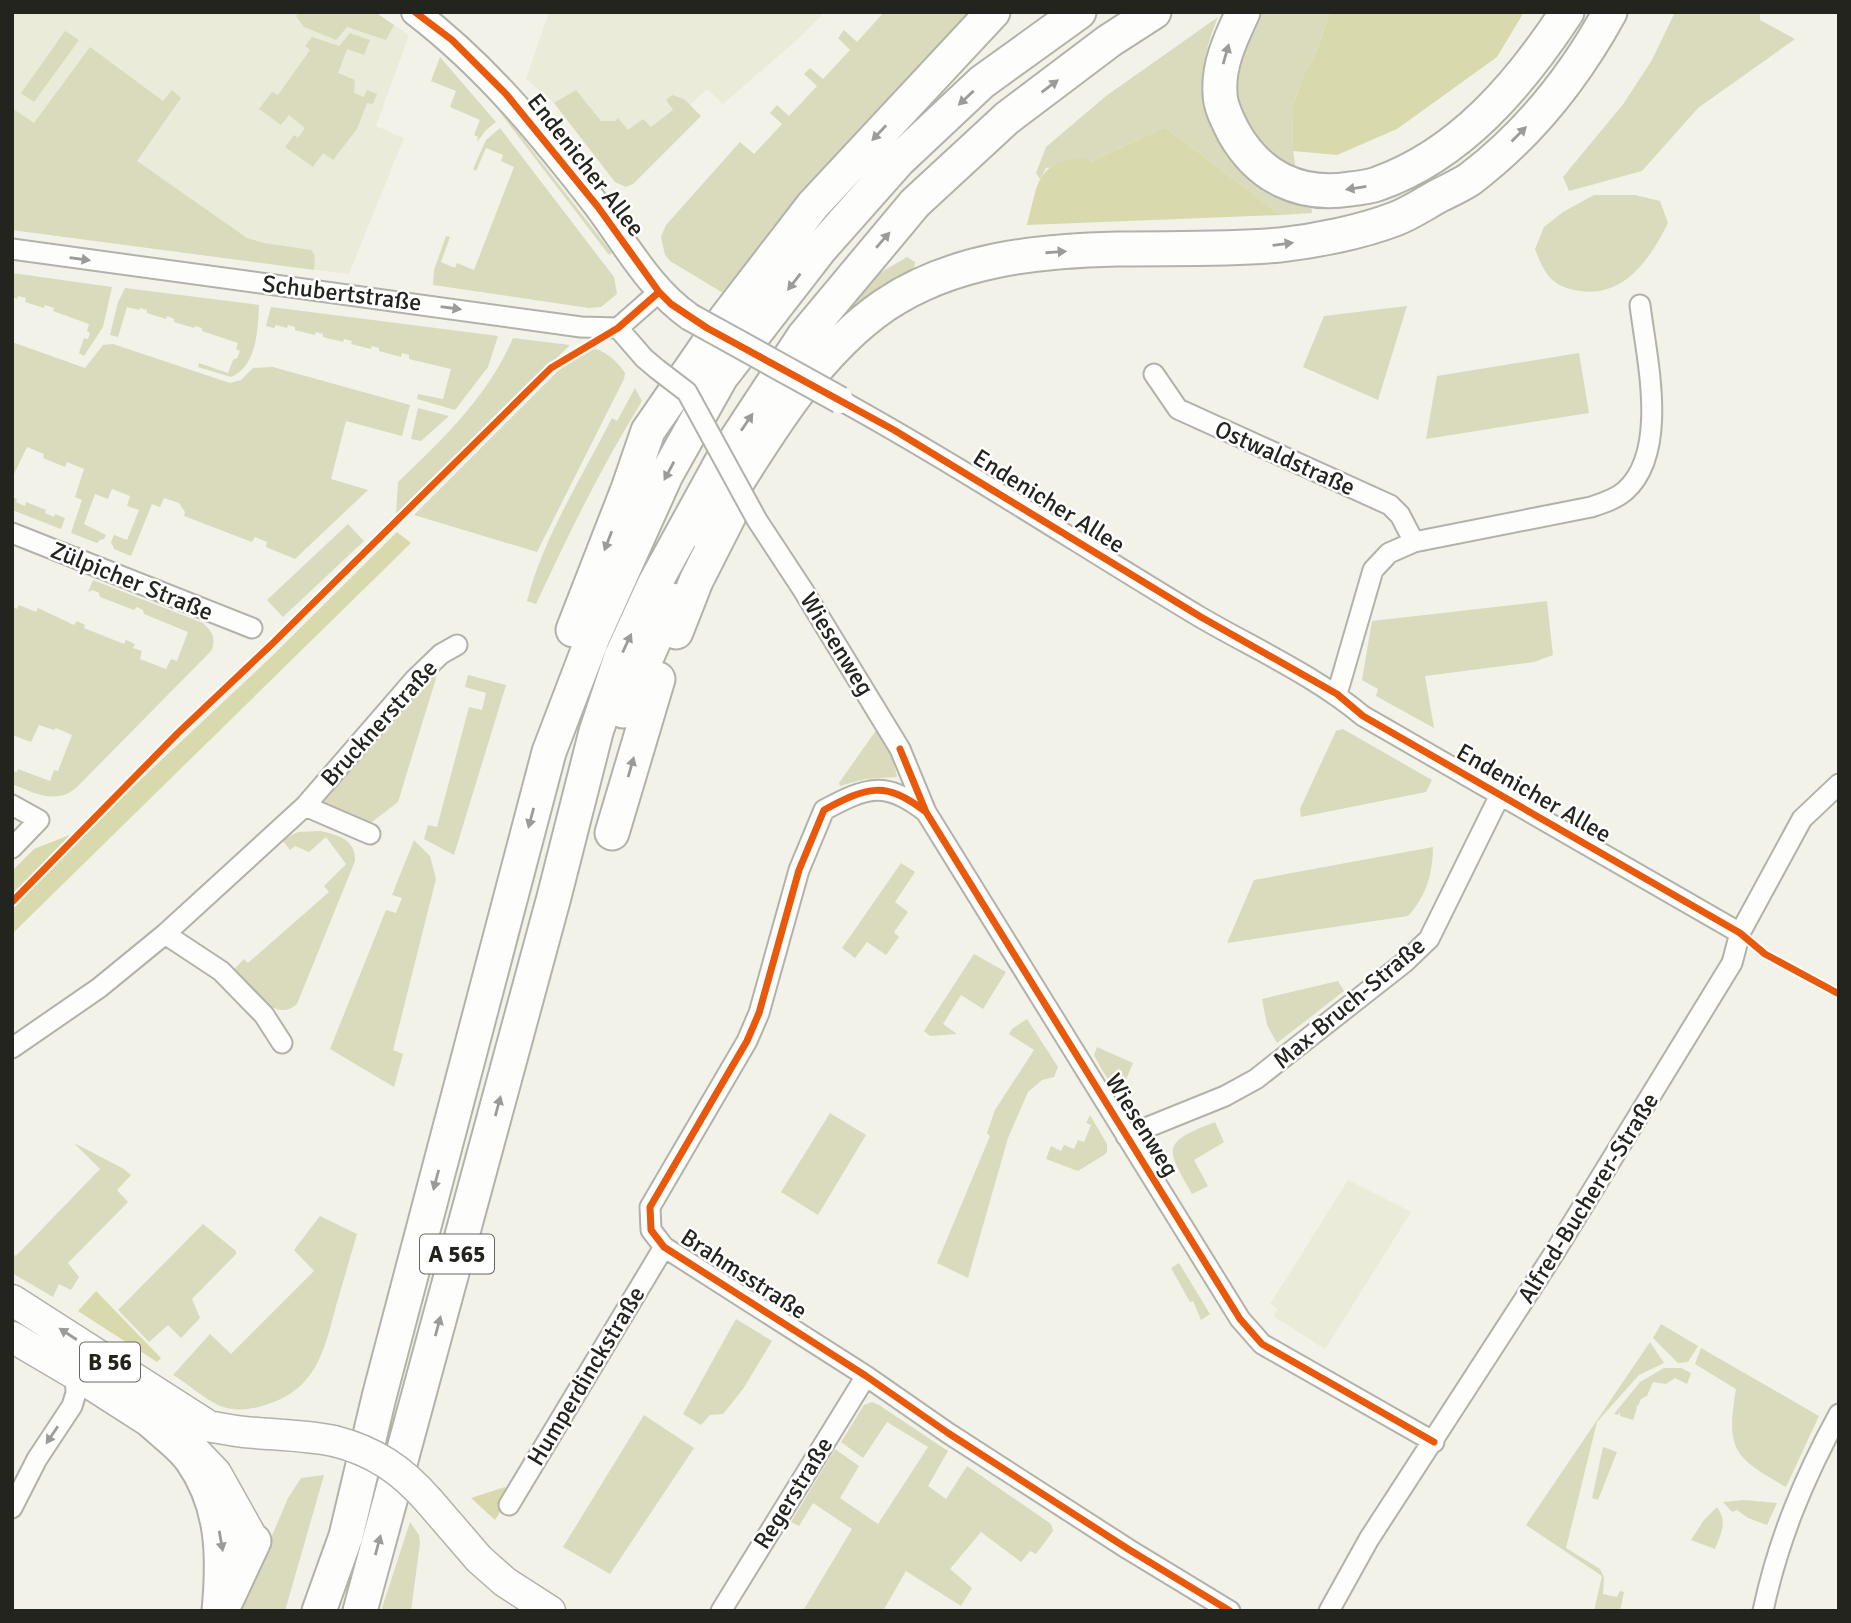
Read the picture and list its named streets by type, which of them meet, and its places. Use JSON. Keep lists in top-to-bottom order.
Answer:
{
  "streets": {
    "highway": ["A 565"],
    "main road": ["B 56"],
    "street": [
      "Endenicher Allee",
      "Schubertstraße",
      "Ostwaldstraße",
      "Zülpicher Straße",
      "Wiesenweg",
      "Brucknerstraße",
      "Max-Bruch-Straße",
      "Alfred-Bucherer-Straße",
      "Brahmsstraße",
      "Humperdinckstraße",
      "Regerstraße"
    ]
  },
  "crossings": [
    ["Endenicher Allee", "Max-Bruch-Straße"],
    ["Endenicher Allee", "Alfred-Bucherer-Straße"],
    ["Schubertstraße", "Wiesenweg"],
    ["Wiesenweg", "Max-Bruch-Straße"],
    ["Wiesenweg", "Alfred-Bucherer-Straße"],
    ["Wiesenweg", "Brahmsstraße"],
    ["Brahmsstraße", "Humperdinckstraße"],
    ["Brahmsstraße", "Regerstraße"]
  ],
  "one_way": ["Schubertstraße"]
}
